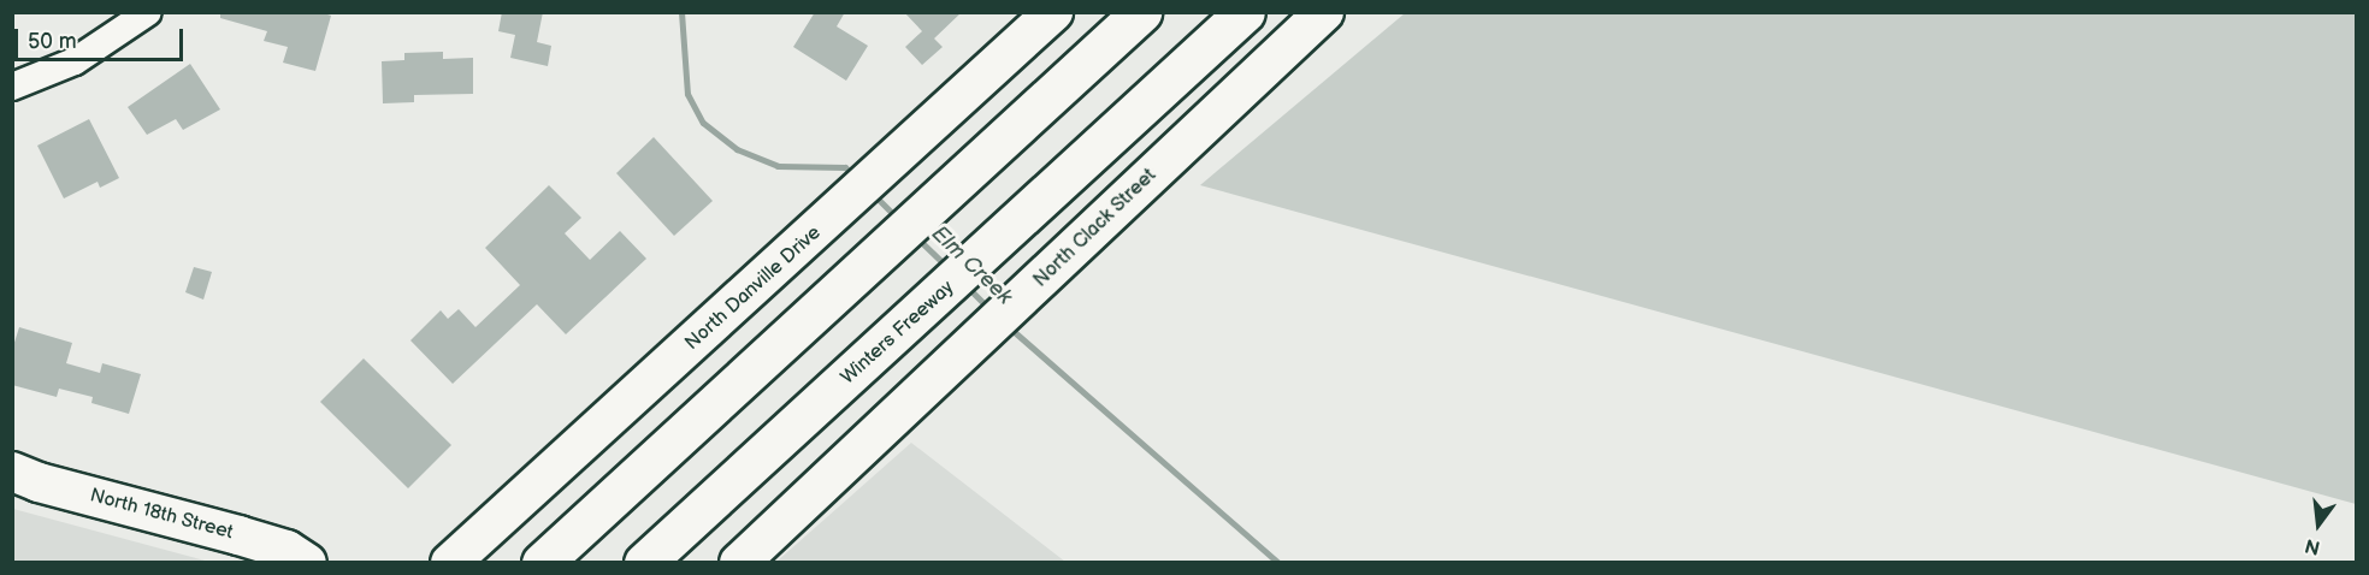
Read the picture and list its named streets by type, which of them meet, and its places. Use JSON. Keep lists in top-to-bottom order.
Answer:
{
  "streets": {
    "highway": ["Winters Freeway"],
    "main road": ["North Clack Street", "North Danville Drive", "North 18th Street"]
  },
  "water": ["Elm Creek"],
  "scale_bar": "50 m",
  "north": "bottom"
}
